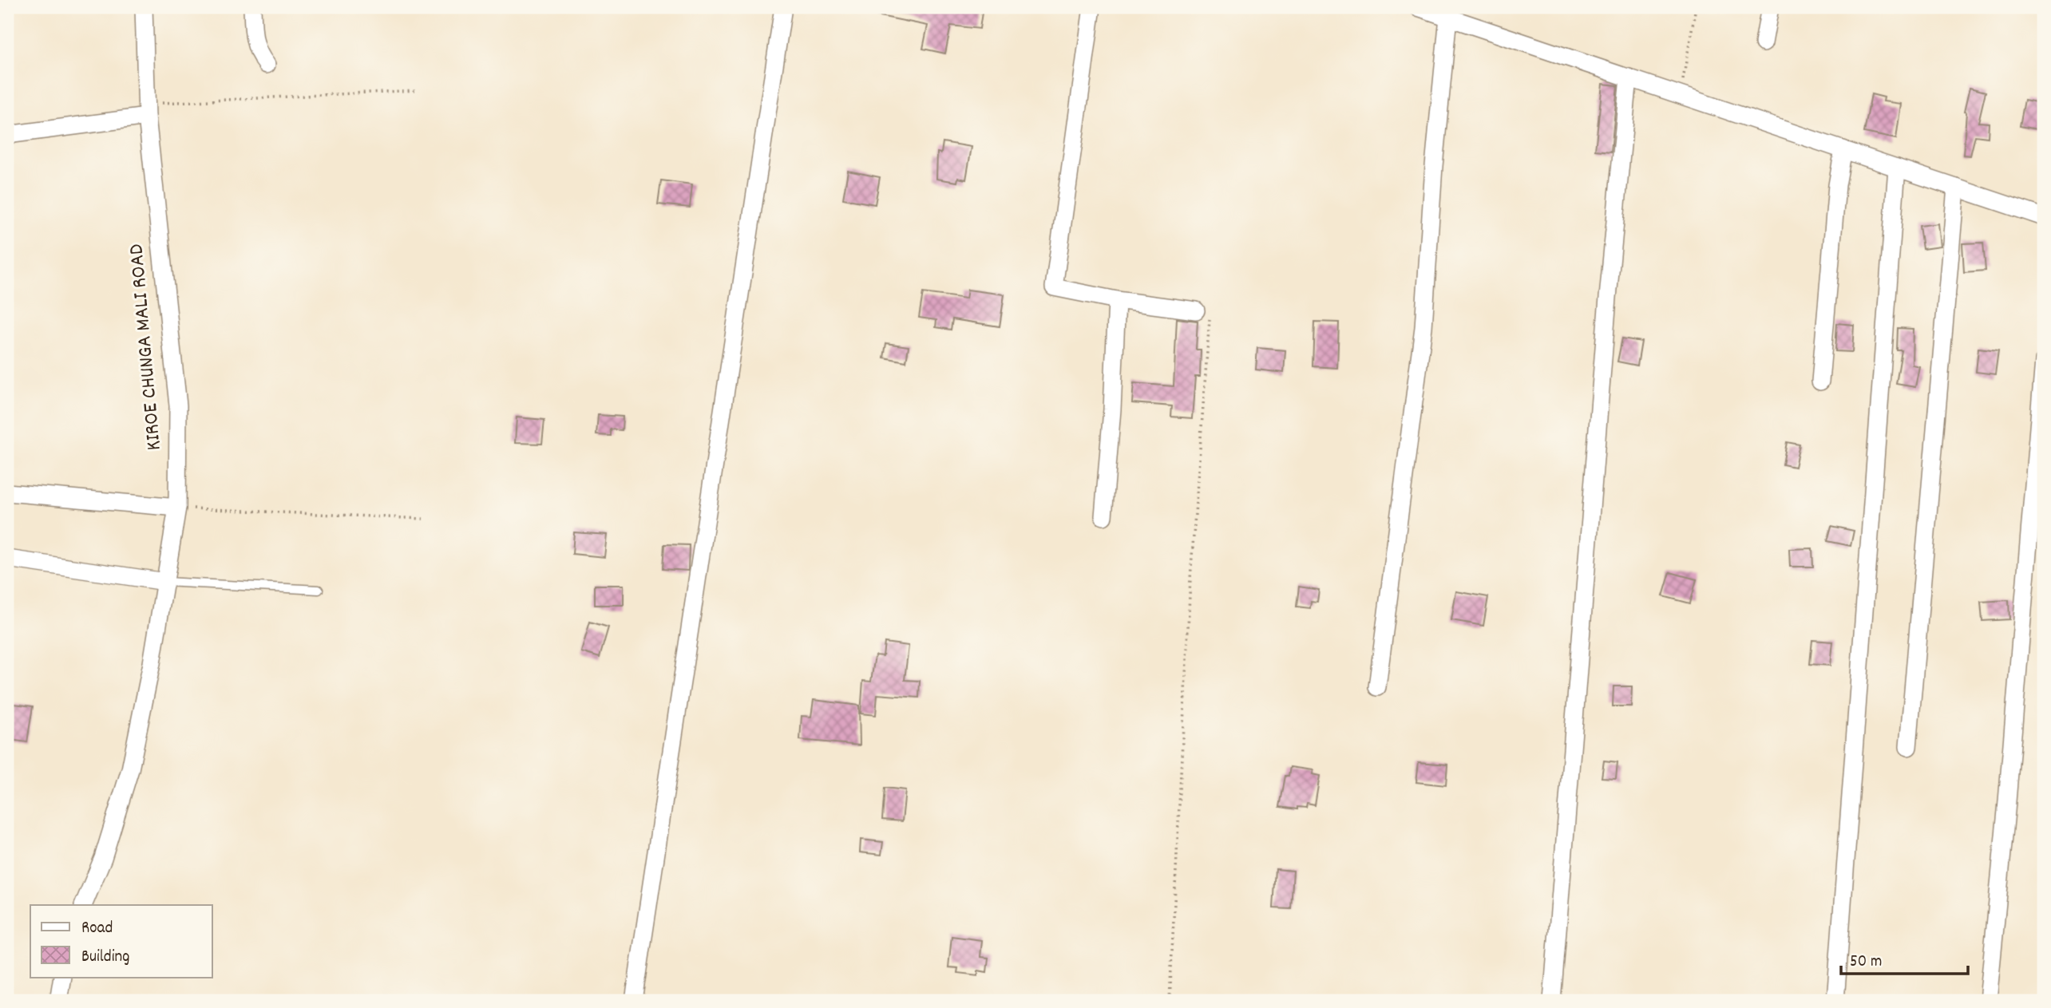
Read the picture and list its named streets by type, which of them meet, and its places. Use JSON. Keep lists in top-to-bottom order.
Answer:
{
  "streets": {
    "street": ["KIROE CHUNGA MALI ROAD"]
  },
  "legend": ["Road", "Building"],
  "scale_bar": "50 m"
}
